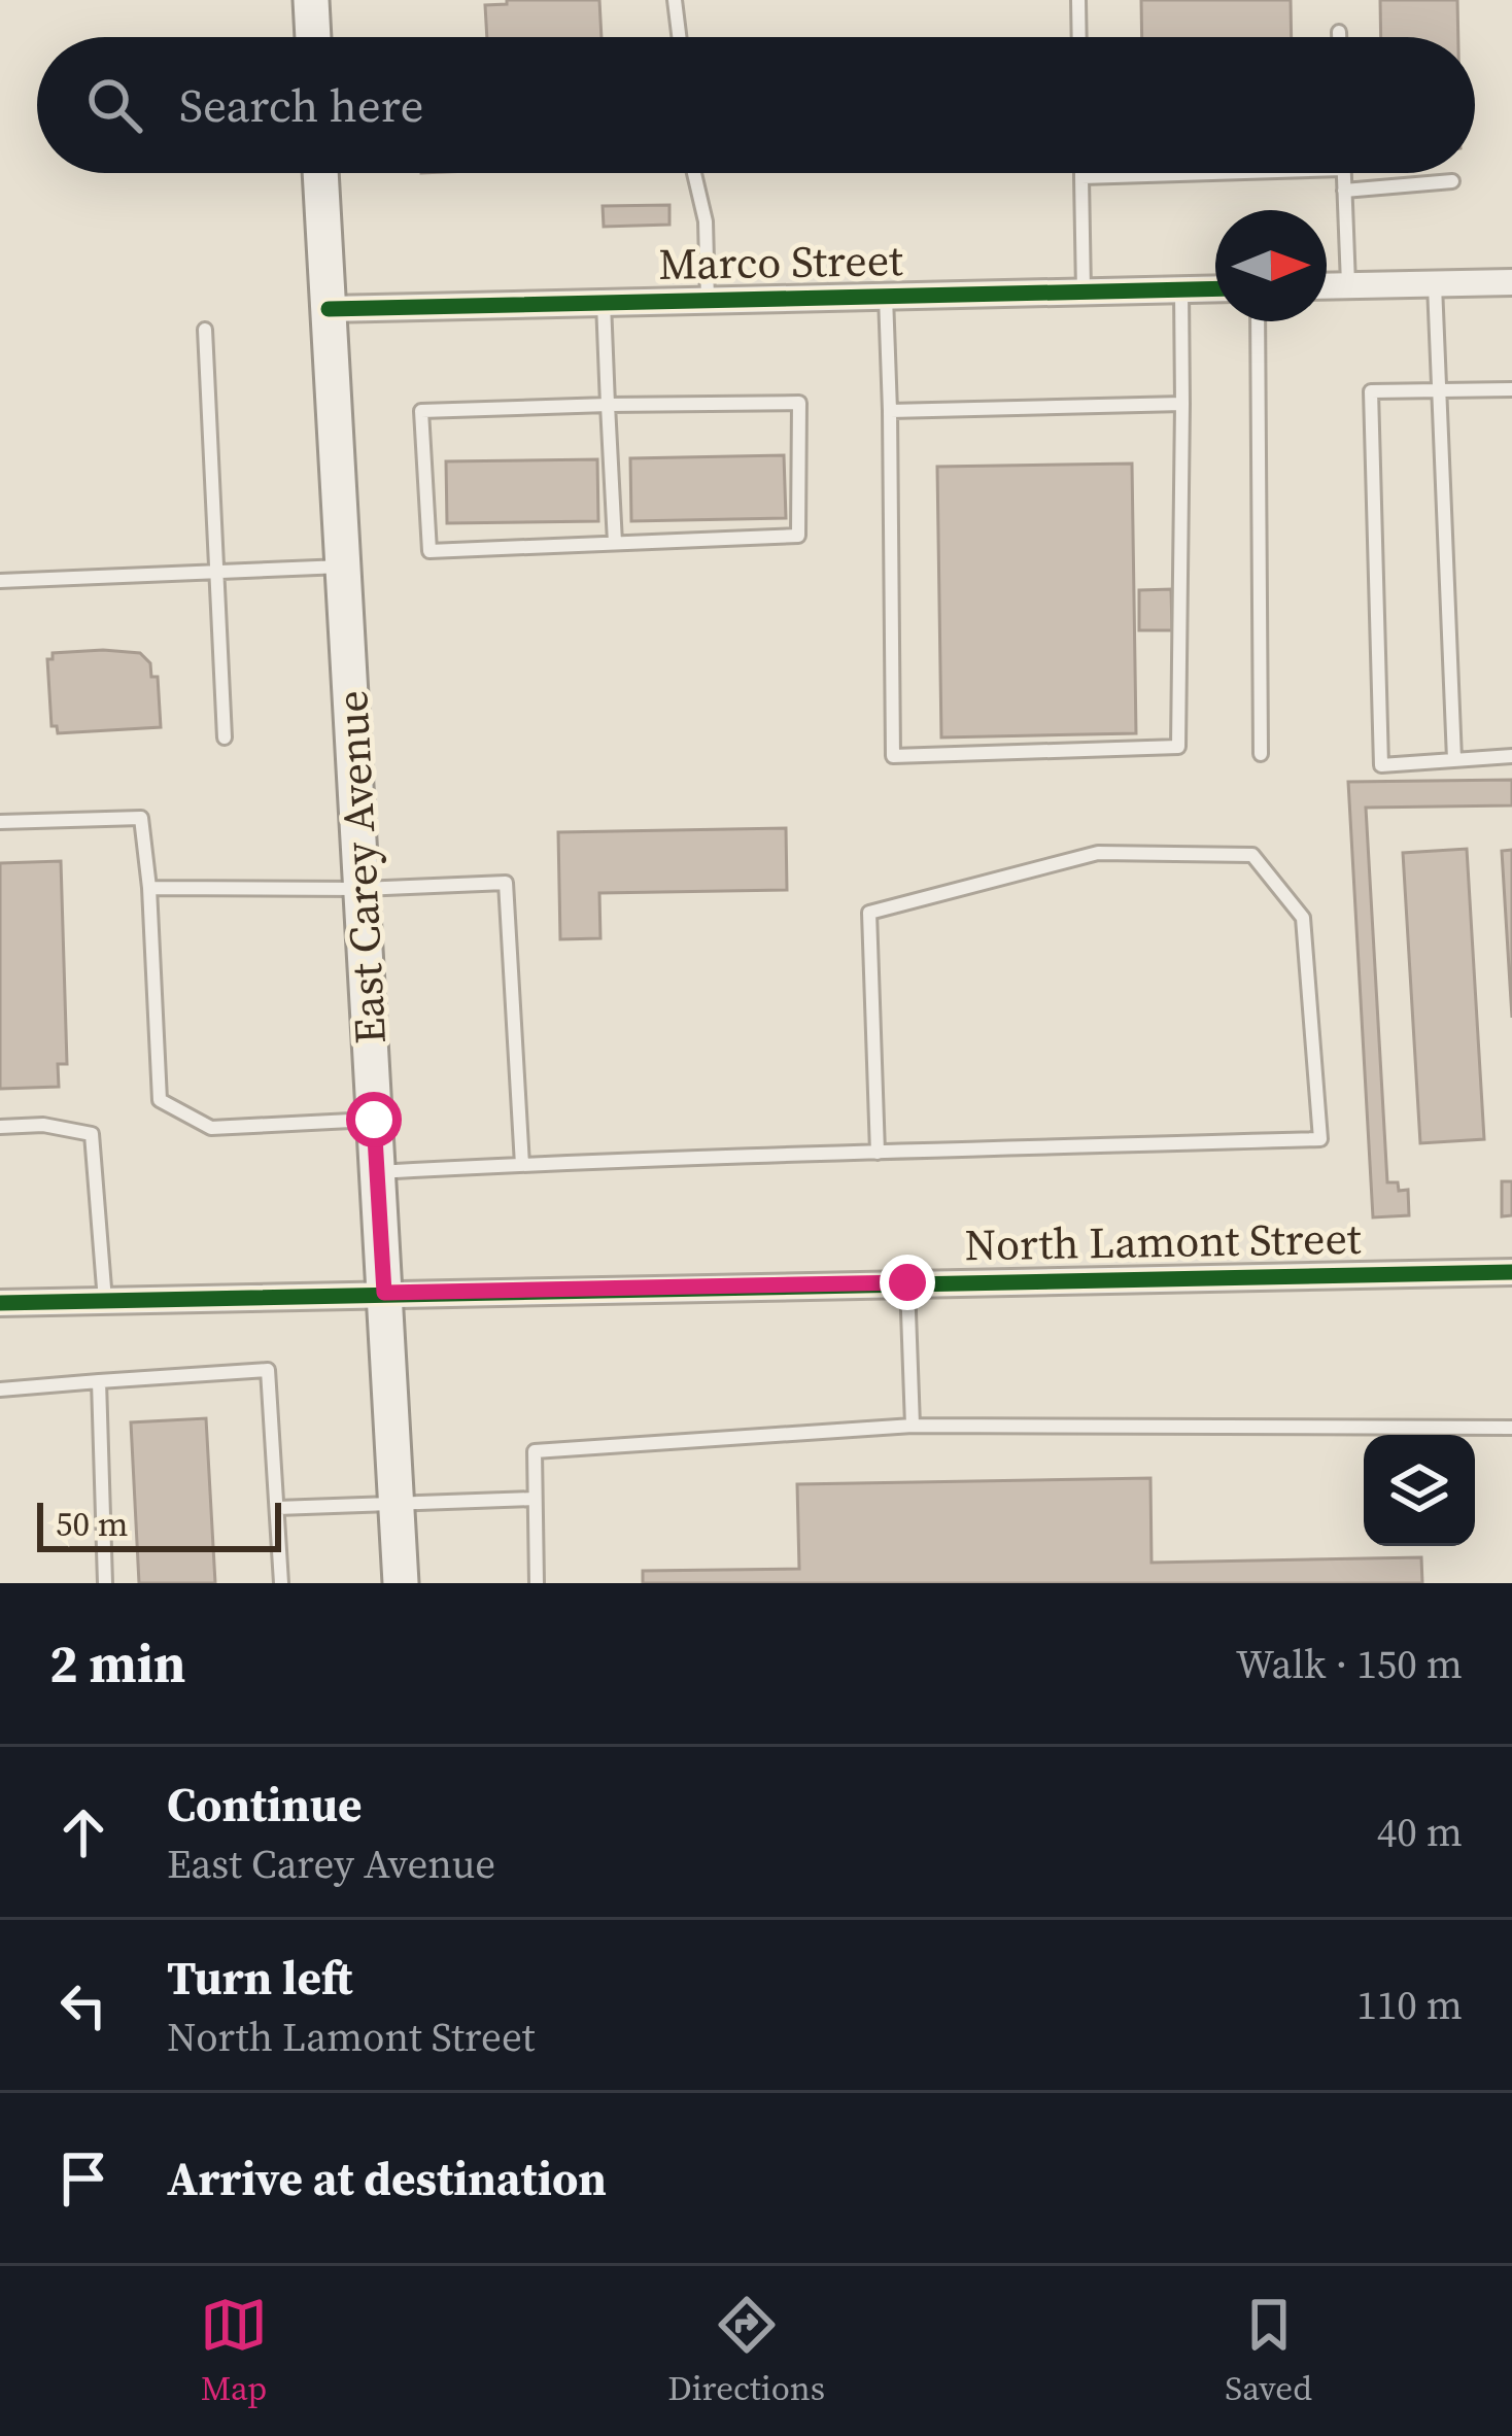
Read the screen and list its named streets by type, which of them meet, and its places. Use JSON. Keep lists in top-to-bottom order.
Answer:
{
  "streets": {
    "main road": ["East Carey Avenue"],
    "street": ["Marco Street", "North Lamont Street"]
  },
  "crossings": [
    ["Marco Street", "East Carey Avenue"],
    ["East Carey Avenue", "North Lamont Street"]
  ],
  "scale_bar": "50 m",
  "north": "right",
  "page": {
    "search": "Search here",
    "scale": "50 m",
    "heading": ["2 min", "Walk · 150 m"],
    "list": [
      ["Continue", "East Carey Avenue", "40 m"],
      ["Turn left", "North Lamont Street", "110 m"],
      "Arrive at destination"
    ],
    "nav": ["Map", "Directions", "Saved"]
  }
}
